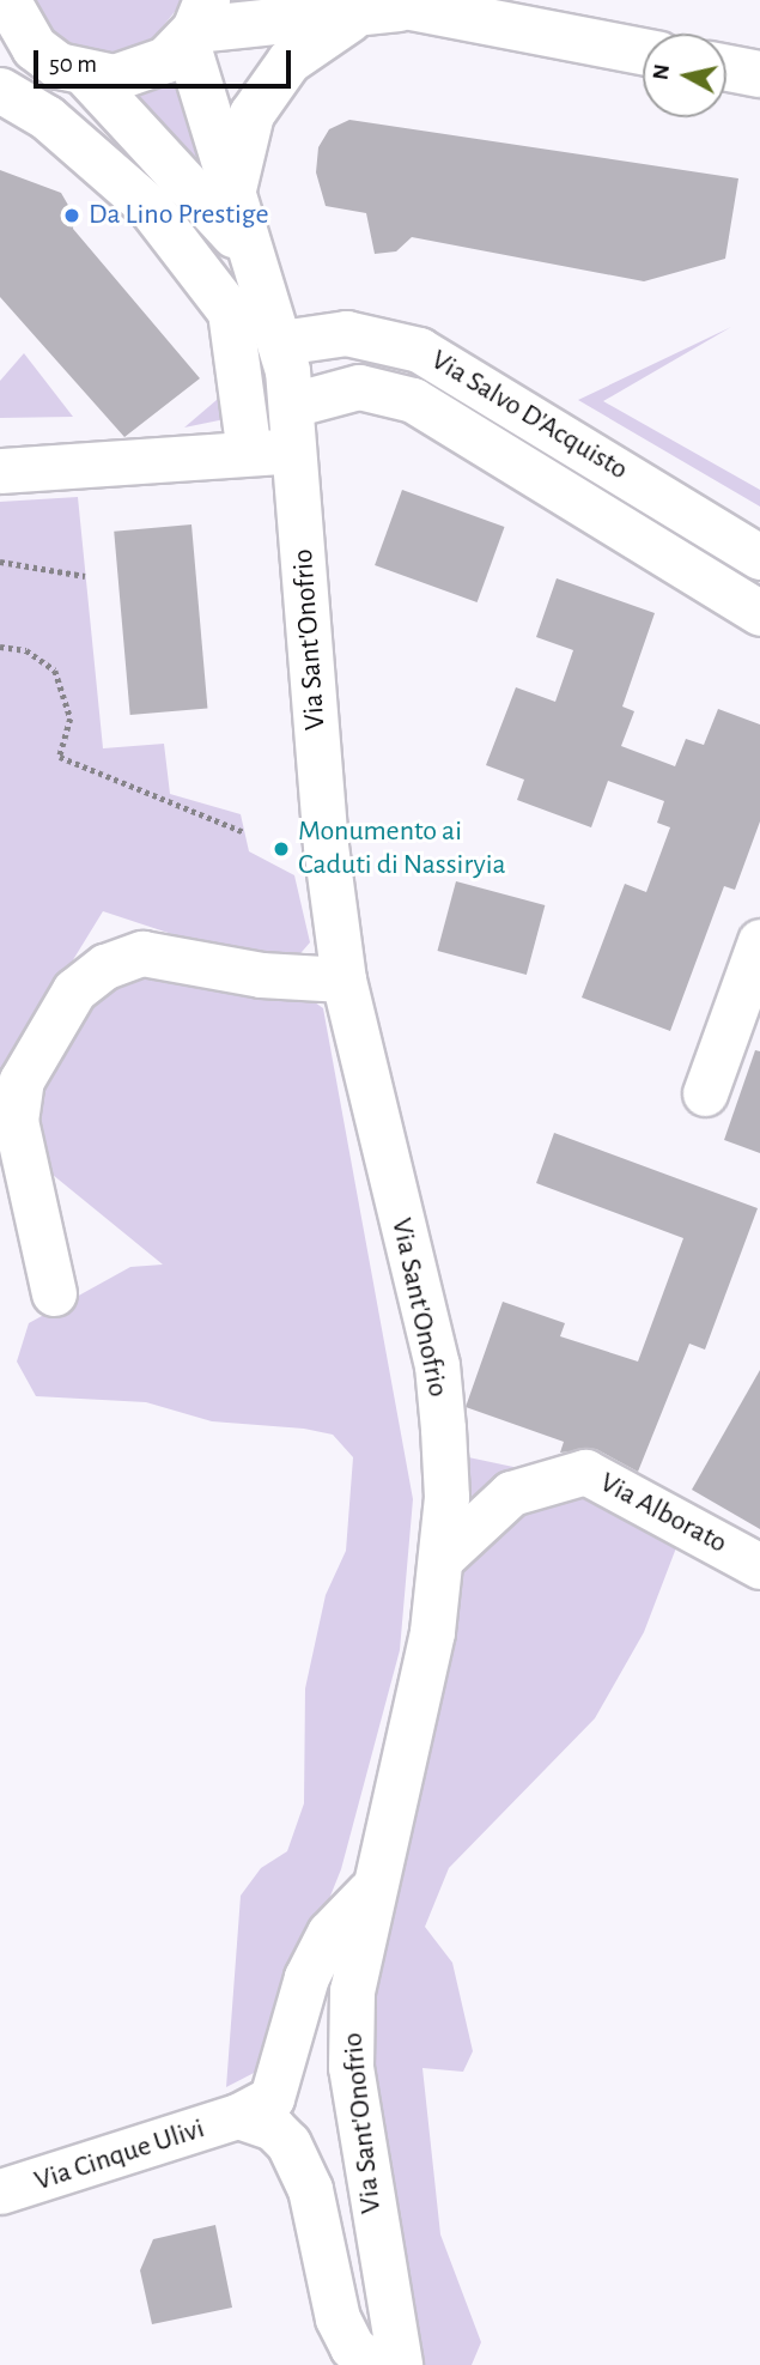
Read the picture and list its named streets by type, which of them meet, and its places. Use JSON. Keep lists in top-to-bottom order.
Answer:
{
  "streets": {
    "street": [
      "Via Salvo D'Acquisto",
      "Via Sant'Onofrio",
      "Via Alborato",
      "Via Cinque Ulivi"
    ]
  },
  "crossings": [
    ["Via Salvo D'Acquisto", "Via Sant'Onofrio"],
    ["Via Sant'Onofrio", "Via Alborato"],
    ["Via Sant'Onofrio", "Via Cinque Ulivi"]
  ],
  "places": ["Da Lino Prestige", "Monumento ai Caduti di Nassiryia"],
  "scale_bar": "50 m",
  "north": "left"
}
